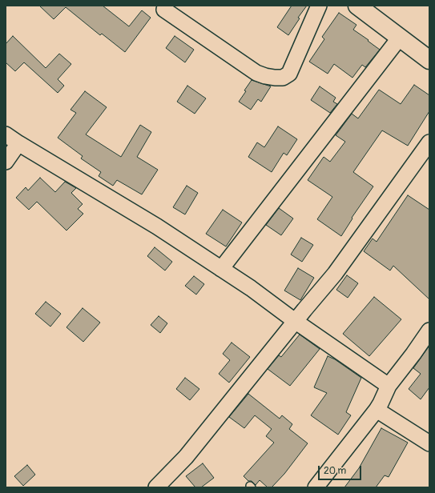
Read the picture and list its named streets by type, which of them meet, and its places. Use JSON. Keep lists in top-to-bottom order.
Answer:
{
  "scale_bar": "20 m"
}
